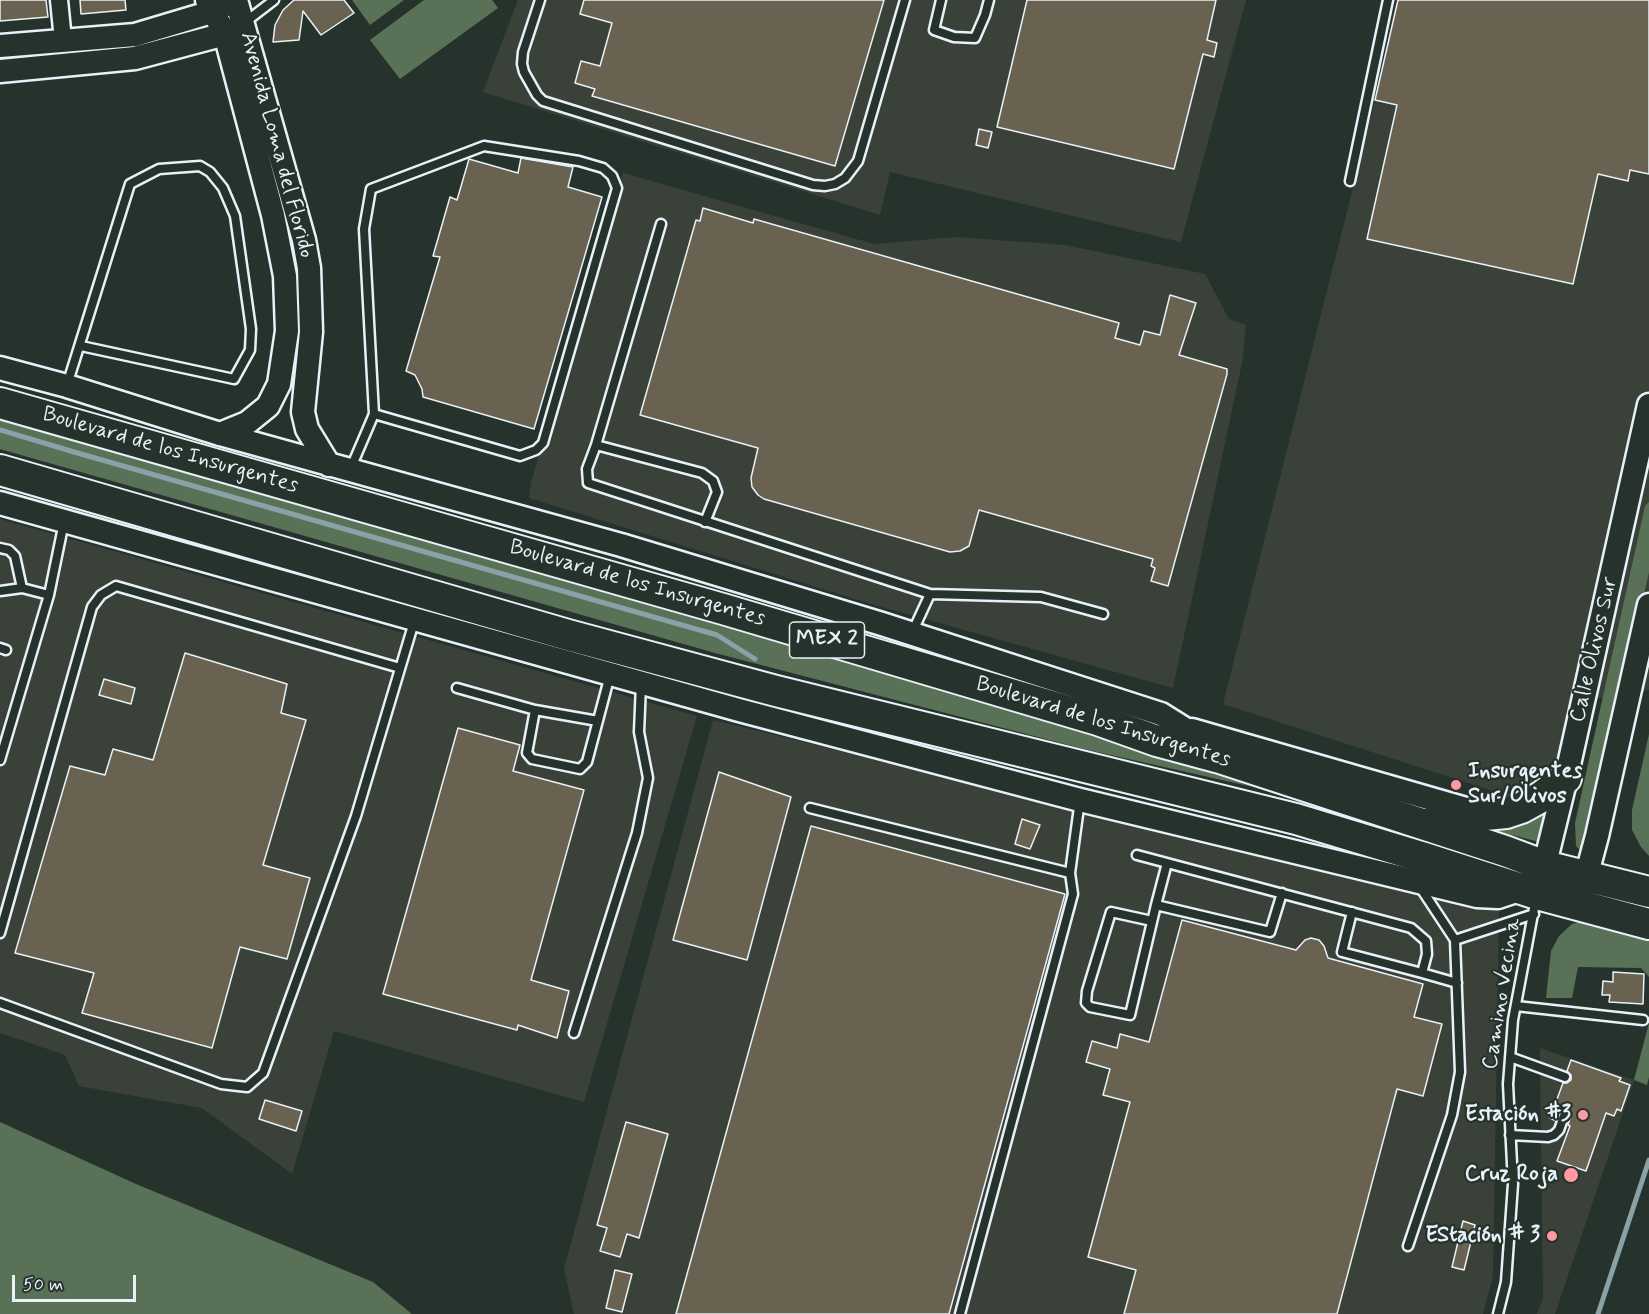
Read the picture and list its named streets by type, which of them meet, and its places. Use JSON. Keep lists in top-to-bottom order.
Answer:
{
  "streets": {
    "highway": ["Boulevard de los Insurgentes", "MEX 2"],
    "street": ["Avenida Loma del Florido", "Calle Olivos Sur"],
    "lane": ["Camino Vecina"]
  },
  "crossings": [
    ["Boulevard de los Insurgentes", "Calle Olivos Sur"],
    ["Boulevard de los Insurgentes", "Camino Vecina"],
    ["Calle Olivos Sur", "Camino Vecina"]
  ],
  "places": [
    "Insurgentes Sur/Olivos",
    "Estación #3",
    "Cruz Roja",
    "EStación # 3"
  ],
  "scale_bar": "50 m"
}
